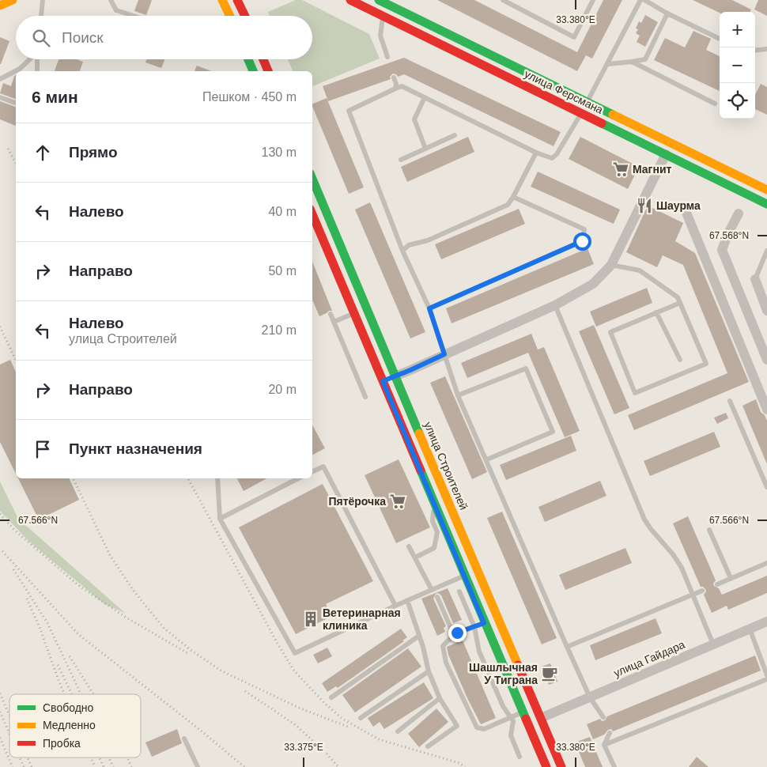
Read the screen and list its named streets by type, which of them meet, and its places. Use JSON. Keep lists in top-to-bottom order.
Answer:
{
  "streets": {
    "main road": ["улица Ферсмана", "улица Строителей"],
    "street": ["улица Гайдара"]
  },
  "crossings": [
    ["улица Строителей", "улица Гайдара"]
  ],
  "places": {
    "supermarket": ["Магнит", "Пятёрочка"],
    "restaurant": ["Шаурма"],
    "building": ["Ветеринарная клиника"],
    "cafe": ["Шашлычная У Тиграна"]
  },
  "legend": ["Свободно", "Медленно", "Пробка"],
  "page": {
    "map_buttons": ["+", "−"],
    "search": "Поиск",
    "heading": ["6 мин", "Пешком · 450 m"],
    "list": [
      ["Прямо", "130 m"],
      ["Налево", "40 m"],
      ["Направо", "50 m"],
      ["Налево", "улица Строителей", "210 m"],
      ["Направо", "20 m"],
      "Пункт назначения"
    ]
  },
  "coordinates": [
    "33.380°E",
    "67.568°N",
    "67.566°N",
    "33.375°E"
  ]
}
